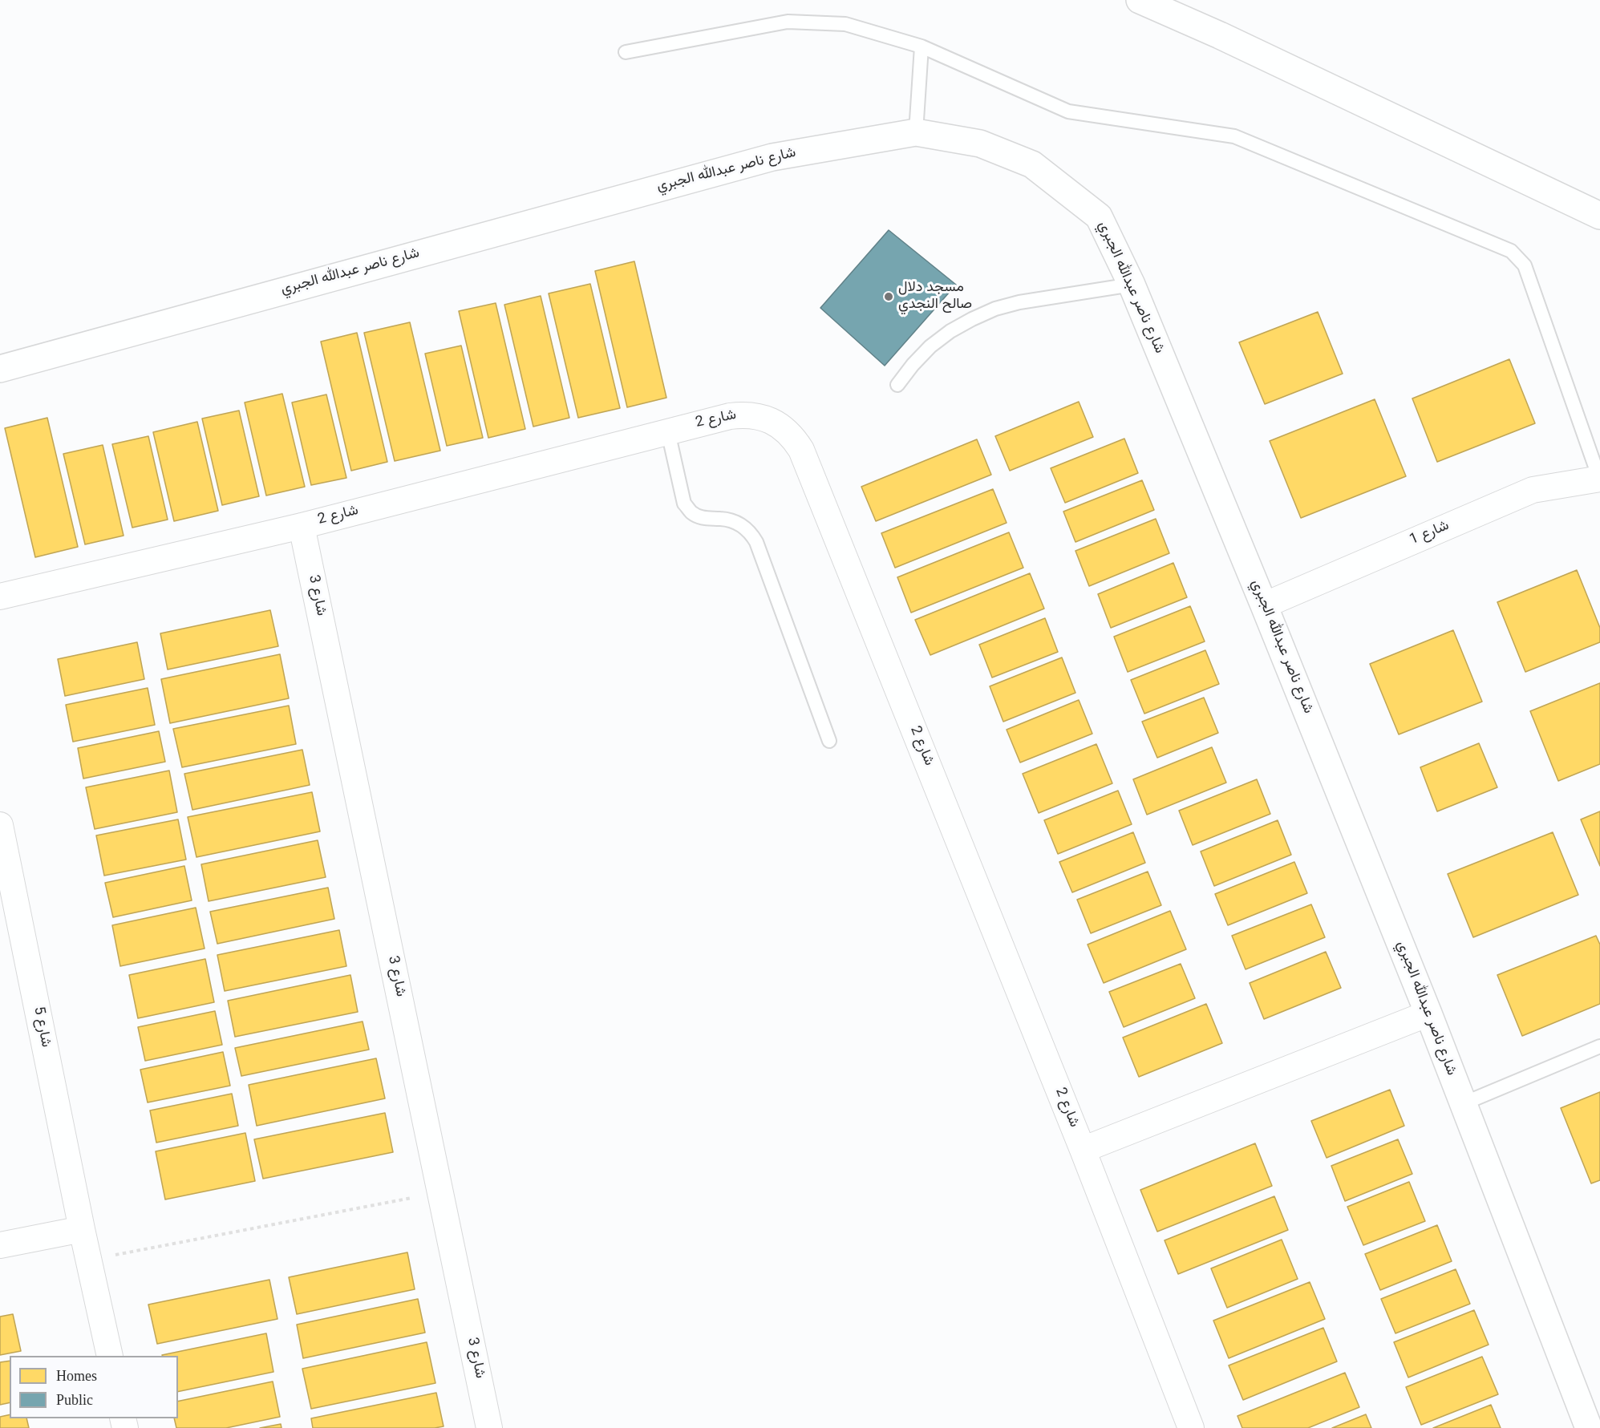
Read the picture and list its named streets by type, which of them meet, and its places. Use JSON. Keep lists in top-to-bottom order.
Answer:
{
  "streets": {
    "main road": ["شارع ناصر عبدالله الجبري"],
    "street": [
      "شارع 2",
      "شارع 1",
      "شارع 3",
      "شارع 5"
    ]
  },
  "crossings": [
    ["شارع ناصر عبدالله الجبري", "شارع 1"],
    ["شارع 2", "شارع 3"]
  ],
  "places": ["مسجد دلال صالح النجدي"],
  "legend": ["Homes", "Public"]
}
